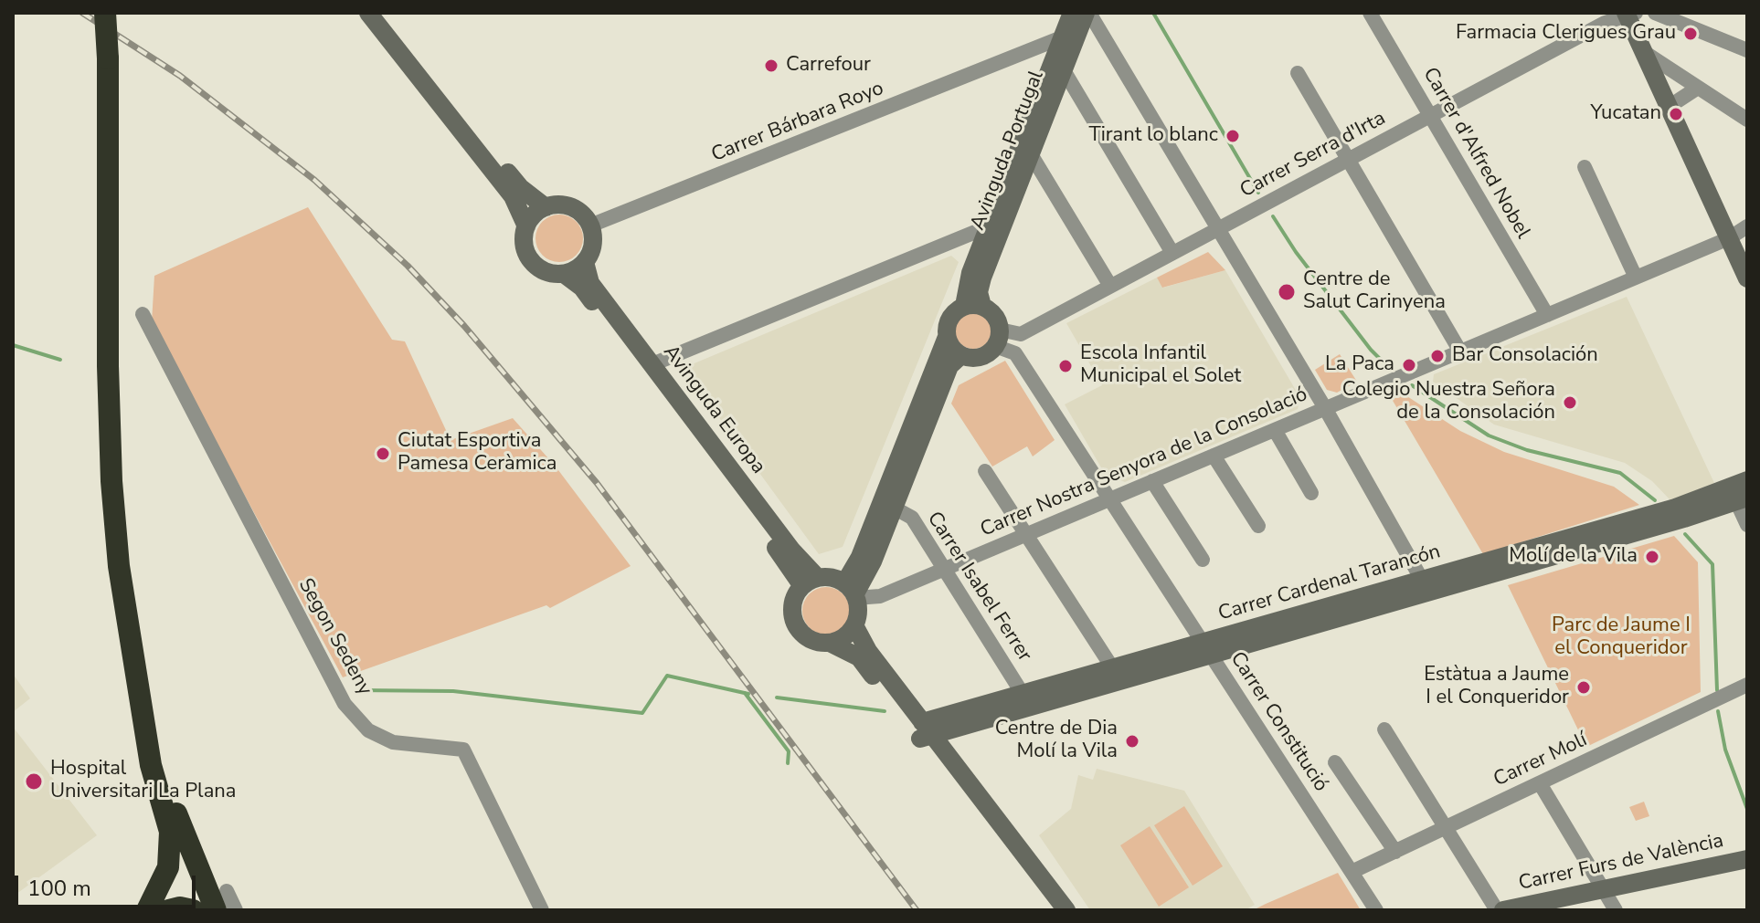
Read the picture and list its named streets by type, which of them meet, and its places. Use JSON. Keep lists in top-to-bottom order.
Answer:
{
  "streets": {
    "main road": [
      "Avinguda Portugal",
      "Avinguda Europa",
      "Carrer Cardenal Tarancón",
      "Carrer Furs de València"
    ],
    "street": [
      "Carrer Bárbara Royo",
      "Carrer d'Alfred Nobel",
      "Carrer Serra d'Irta",
      "Carrer Nostra Senyora de la Consolació",
      "Carrer Isabel Ferrer",
      "Segon Sedeny",
      "Carrer Constitució",
      "Carrer Molí"
    ]
  },
  "crossings": [
    ["Carrer Bárbara Royo", "Avinguda Portugal"],
    ["Carrer Bárbara Royo", "Avinguda Europa"],
    ["Carrer d'Alfred Nobel", "Carrer Serra d'Irta"],
    ["Carrer d'Alfred Nobel", "Carrer Nostra Senyora de la Consolació"],
    ["Avinguda Europa", "Carrer Nostra Senyora de la Consolació"],
    ["Carrer Nostra Senyora de la Consolació", "Carrer Isabel Ferrer"],
    ["Carrer Nostra Senyora de la Consolació", "Carrer Constitució"],
    ["Carrer Cardenal Tarancón", "Carrer Isabel Ferrer"],
    ["Carrer Cardenal Tarancón", "Carrer Constitució"],
    ["Carrer Constitució", "Carrer Molí"]
  ],
  "parks": ["Parc de Jaume I el Conqueridor"],
  "places": [
    "Farmacia Clerigues Grau",
    "Carrefour",
    "Yucatan",
    "Tirant lo blanc",
    "Centre de Salut Carinyena",
    "Bar Consolación",
    "La Paca",
    "Escola Infantil Municipal el Solet",
    "Colegio Nuestra Señora de la Consolación",
    "Ciutat Esportiva Pamesa Ceràmica",
    "Molí de la Vila",
    "Estàtua a Jaume I el Conqueridor",
    "Centre de Dia Molí la Vila",
    "Hospital Universitari La Plana"
  ],
  "scale_bar": "100 m"
}
